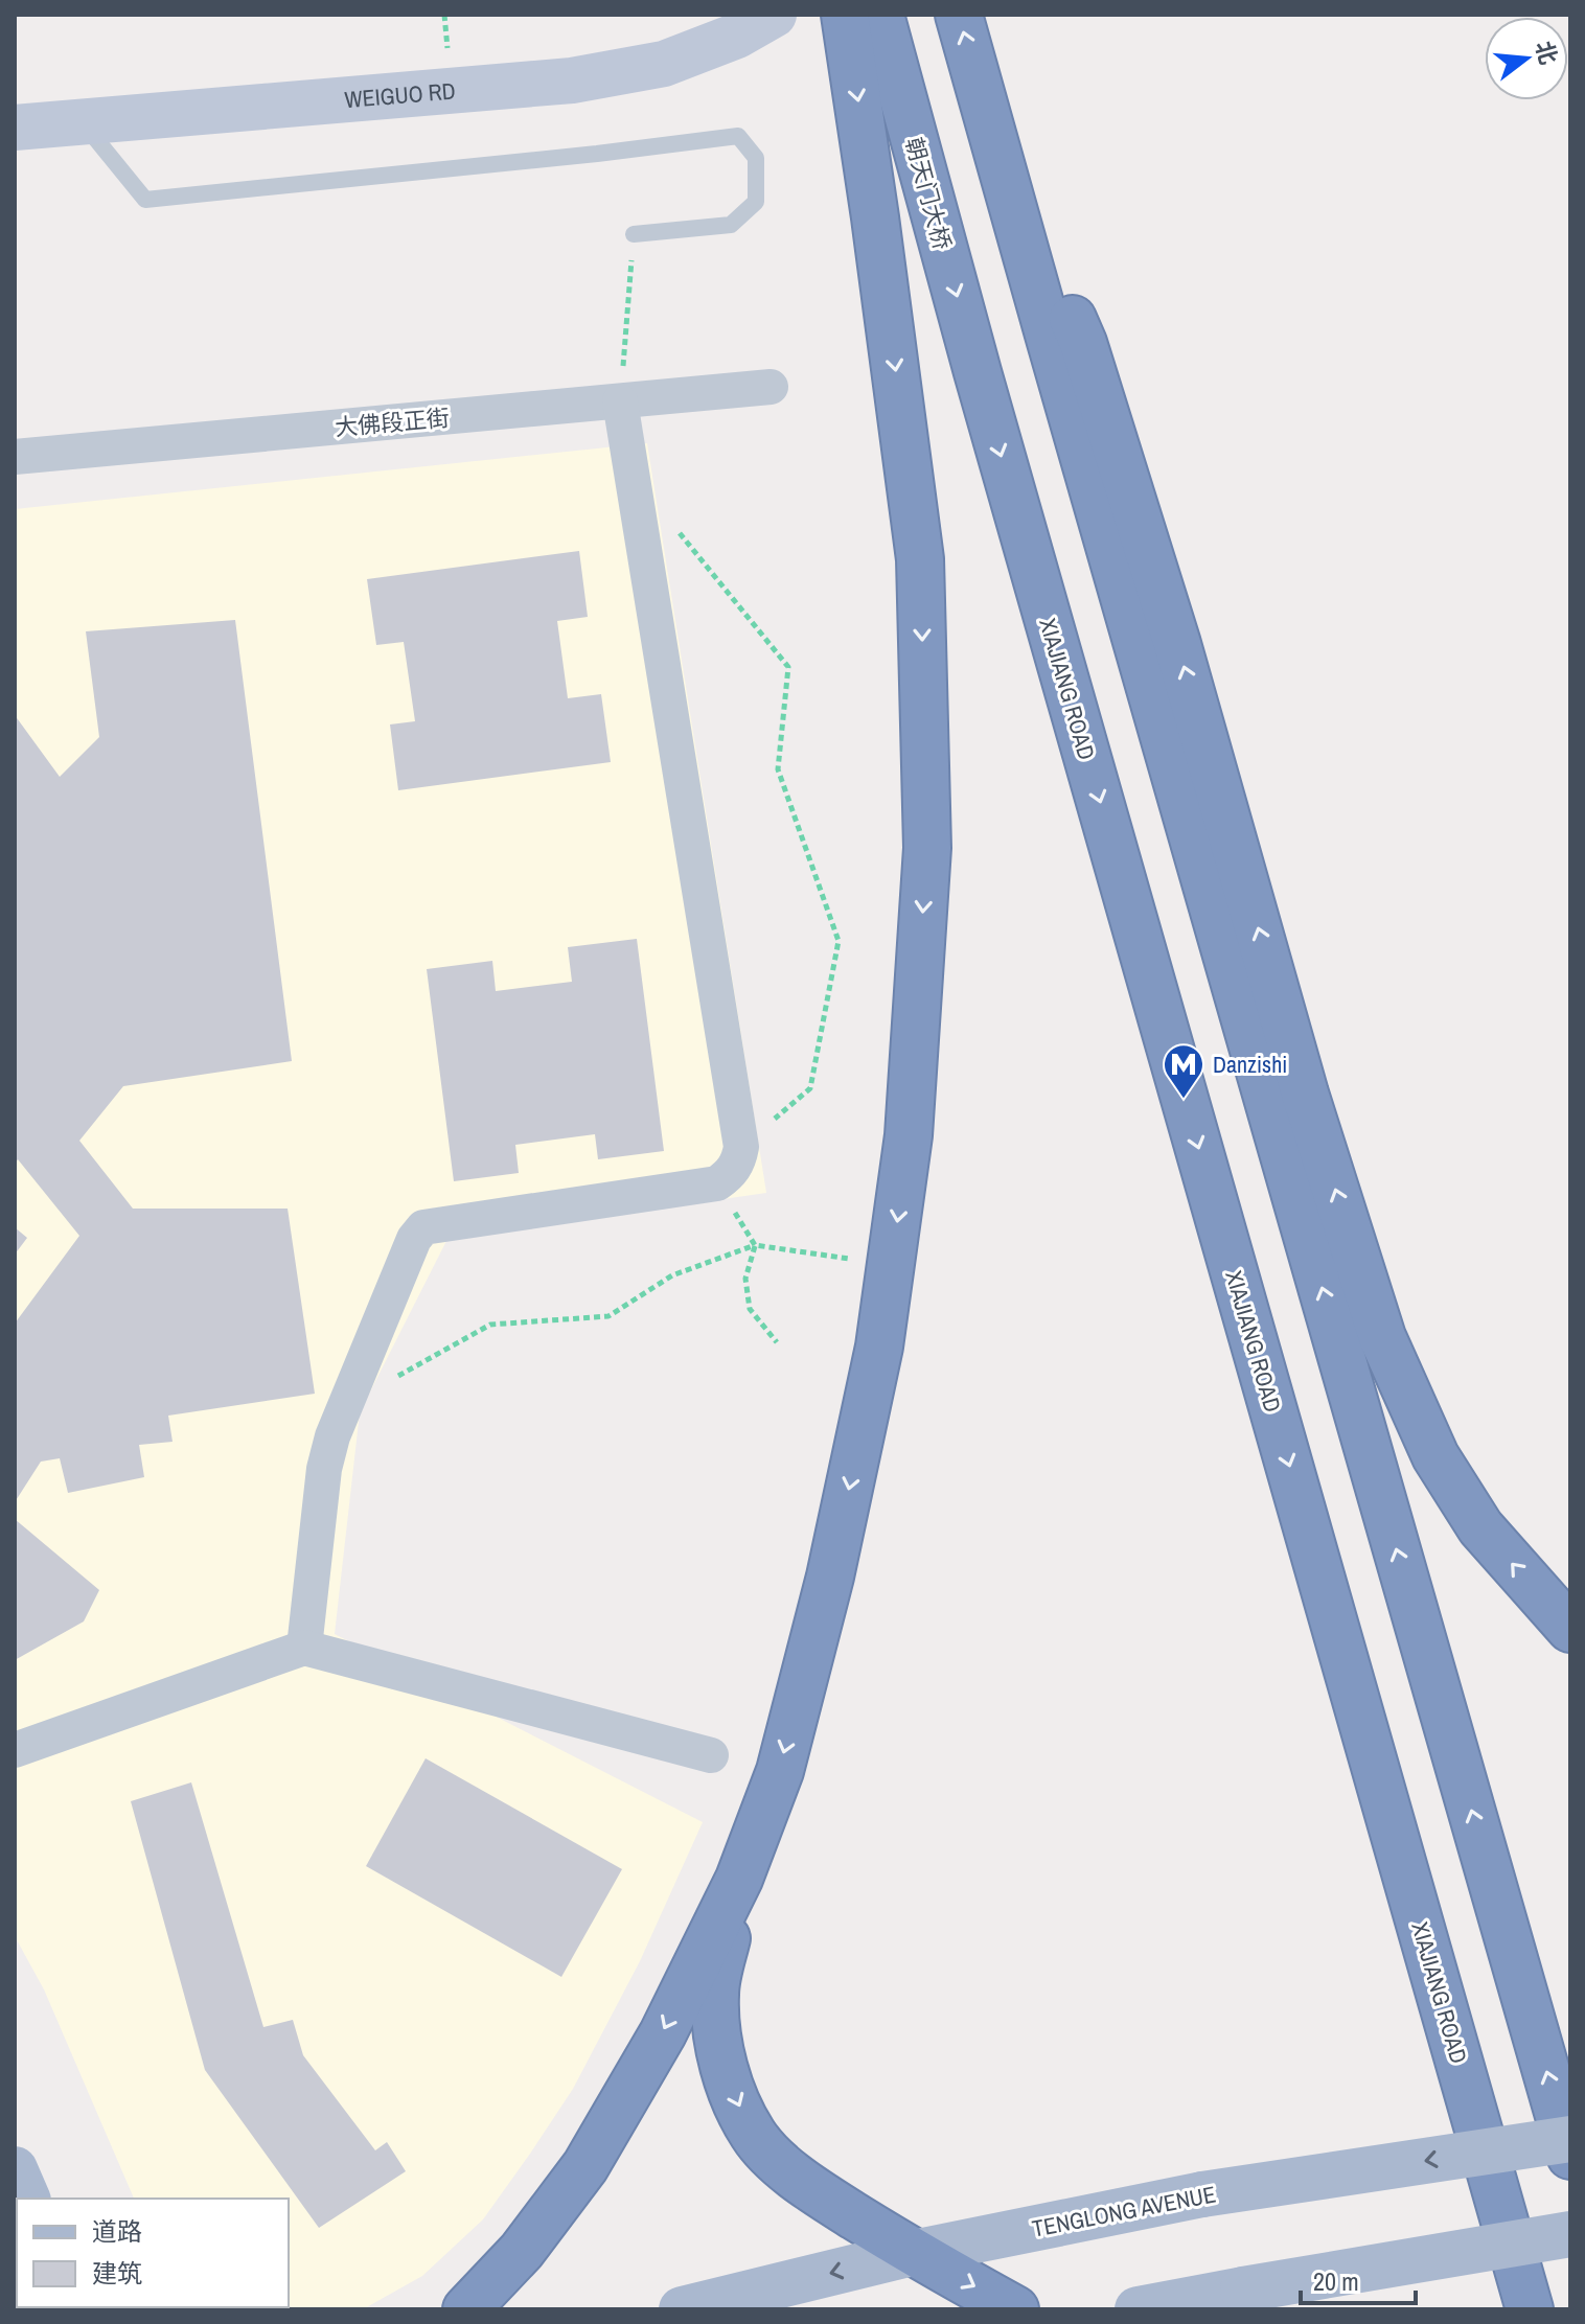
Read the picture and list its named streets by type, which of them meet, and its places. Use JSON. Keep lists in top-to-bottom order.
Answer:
{
  "streets": {
    "highway": ["朝天门大桥", "XIAJIANG ROAD"],
    "main road": ["TENGLONG AVENUE"],
    "street": ["WEIGUO RD", "大佛段正街"]
  },
  "crossings": [
    ["朝天门大桥", "XIAJIANG ROAD"]
  ],
  "places": {
    "metro station": ["Danzishi"]
  },
  "legend": ["道路", "建筑"],
  "scale_bar": "20 m",
  "north": "right"
}
